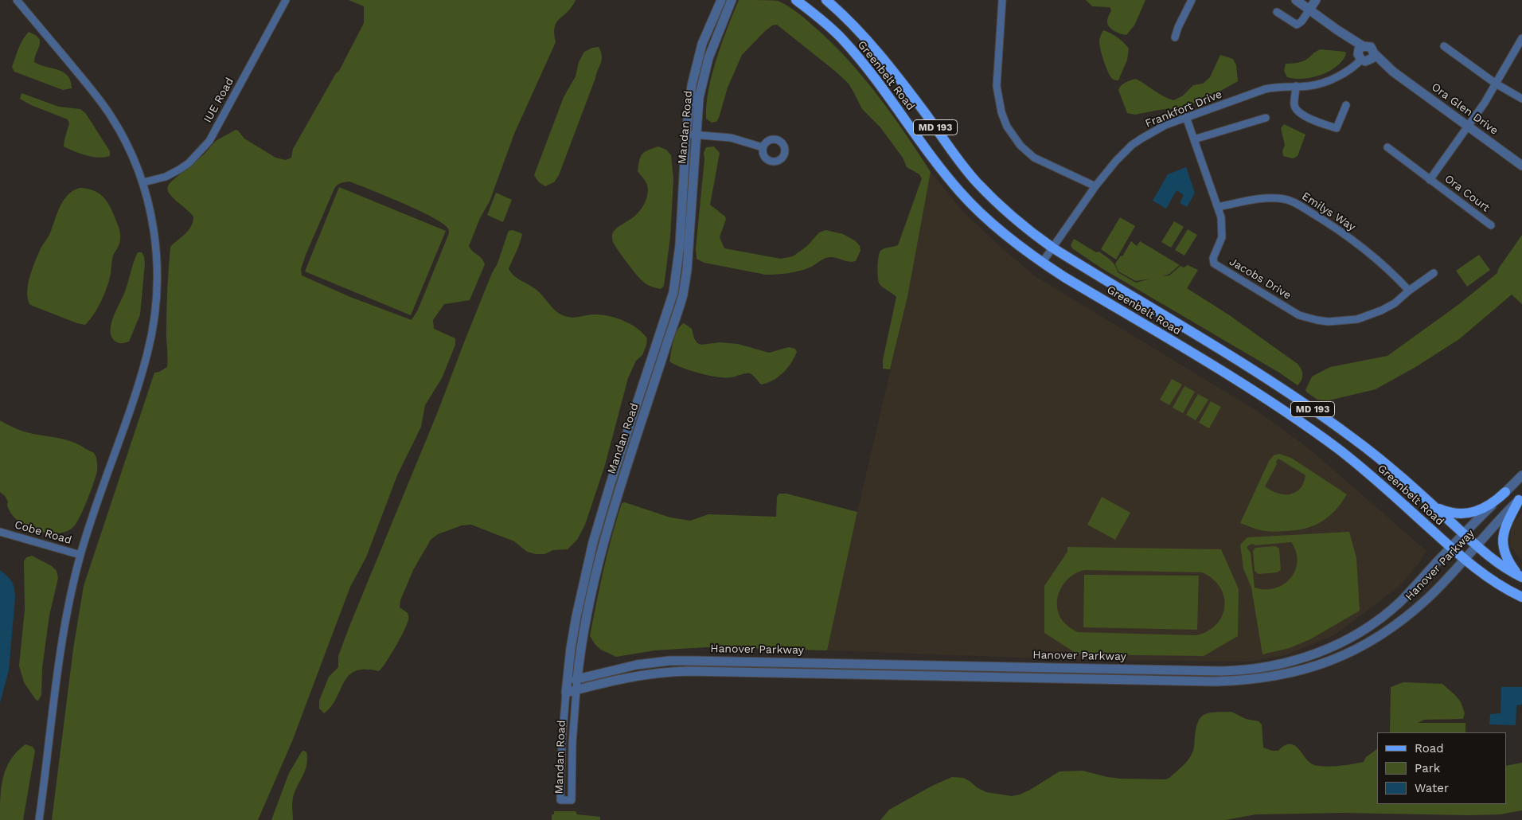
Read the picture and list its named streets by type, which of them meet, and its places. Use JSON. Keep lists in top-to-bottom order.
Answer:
{
  "streets": {
    "main road": ["Greenbelt Road", "MD 193"],
    "street": [
      "IUE Road",
      "Frankfort Drive",
      "Ora Glen Drive",
      "Mandan Road",
      "Ora Court",
      "Emilys Way",
      "Jacobs Drive",
      "Cobe Road",
      "Hanover Parkway"
    ]
  },
  "crossings": [
    ["Greenbelt Road", "Frankfort Drive"],
    ["Greenbelt Road", "Hanover Parkway"],
    ["Frankfort Drive", "Ora Glen Drive"],
    ["Frankfort Drive", "Jacobs Drive"],
    ["Ora Glen Drive", "Ora Court"],
    ["Mandan Road", "Hanover Parkway"],
    ["Emilys Way", "Jacobs Drive"]
  ],
  "legend": ["Road", "Park", "Water"]
}
